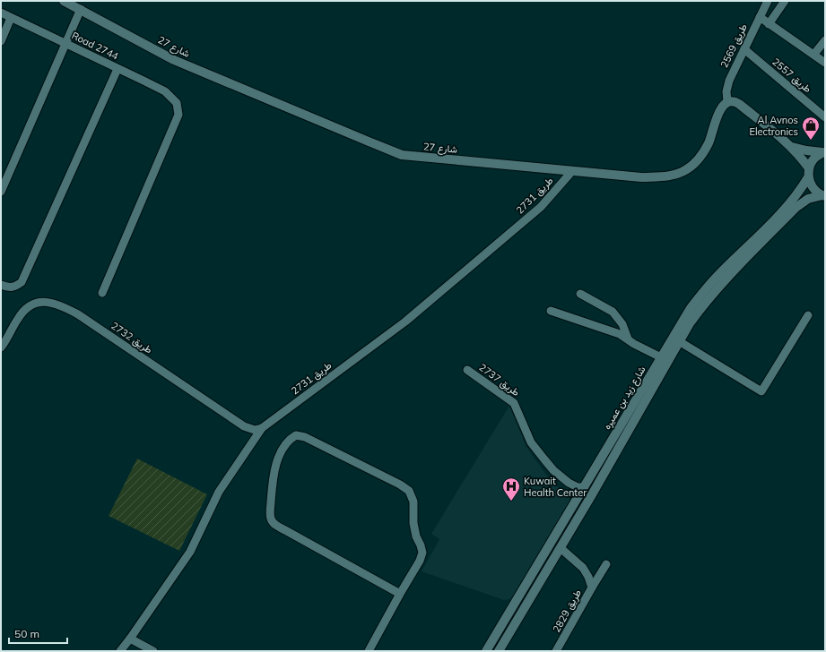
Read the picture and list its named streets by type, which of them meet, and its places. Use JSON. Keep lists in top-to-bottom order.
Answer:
{
  "streets": {
    "street": [
      "Road 2744",
      "طريق 2569",
      "شارع 27",
      "طريق 2557",
      "طريق 2731",
      "طريق 2732",
      "طريق 2737",
      "شارع زيد بن عميره",
      "طريق 2829"
    ]
  },
  "crossings": [
    ["طريق 2569", "شارع 27"],
    ["طريق 2569", "طريق 2557"],
    ["شارع 27", "طريق 2731"],
    ["طريق 2731", "طريق 2732"],
    ["طريق 2737", "شارع زيد بن عميره"],
    ["شارع زيد بن عميره", "طريق 2829"]
  ],
  "places": {
    "shop": ["Al Avnos Electronics"],
    "hospital": ["Kuwait Health Center"]
  },
  "scale_bar": "50 m"
}
